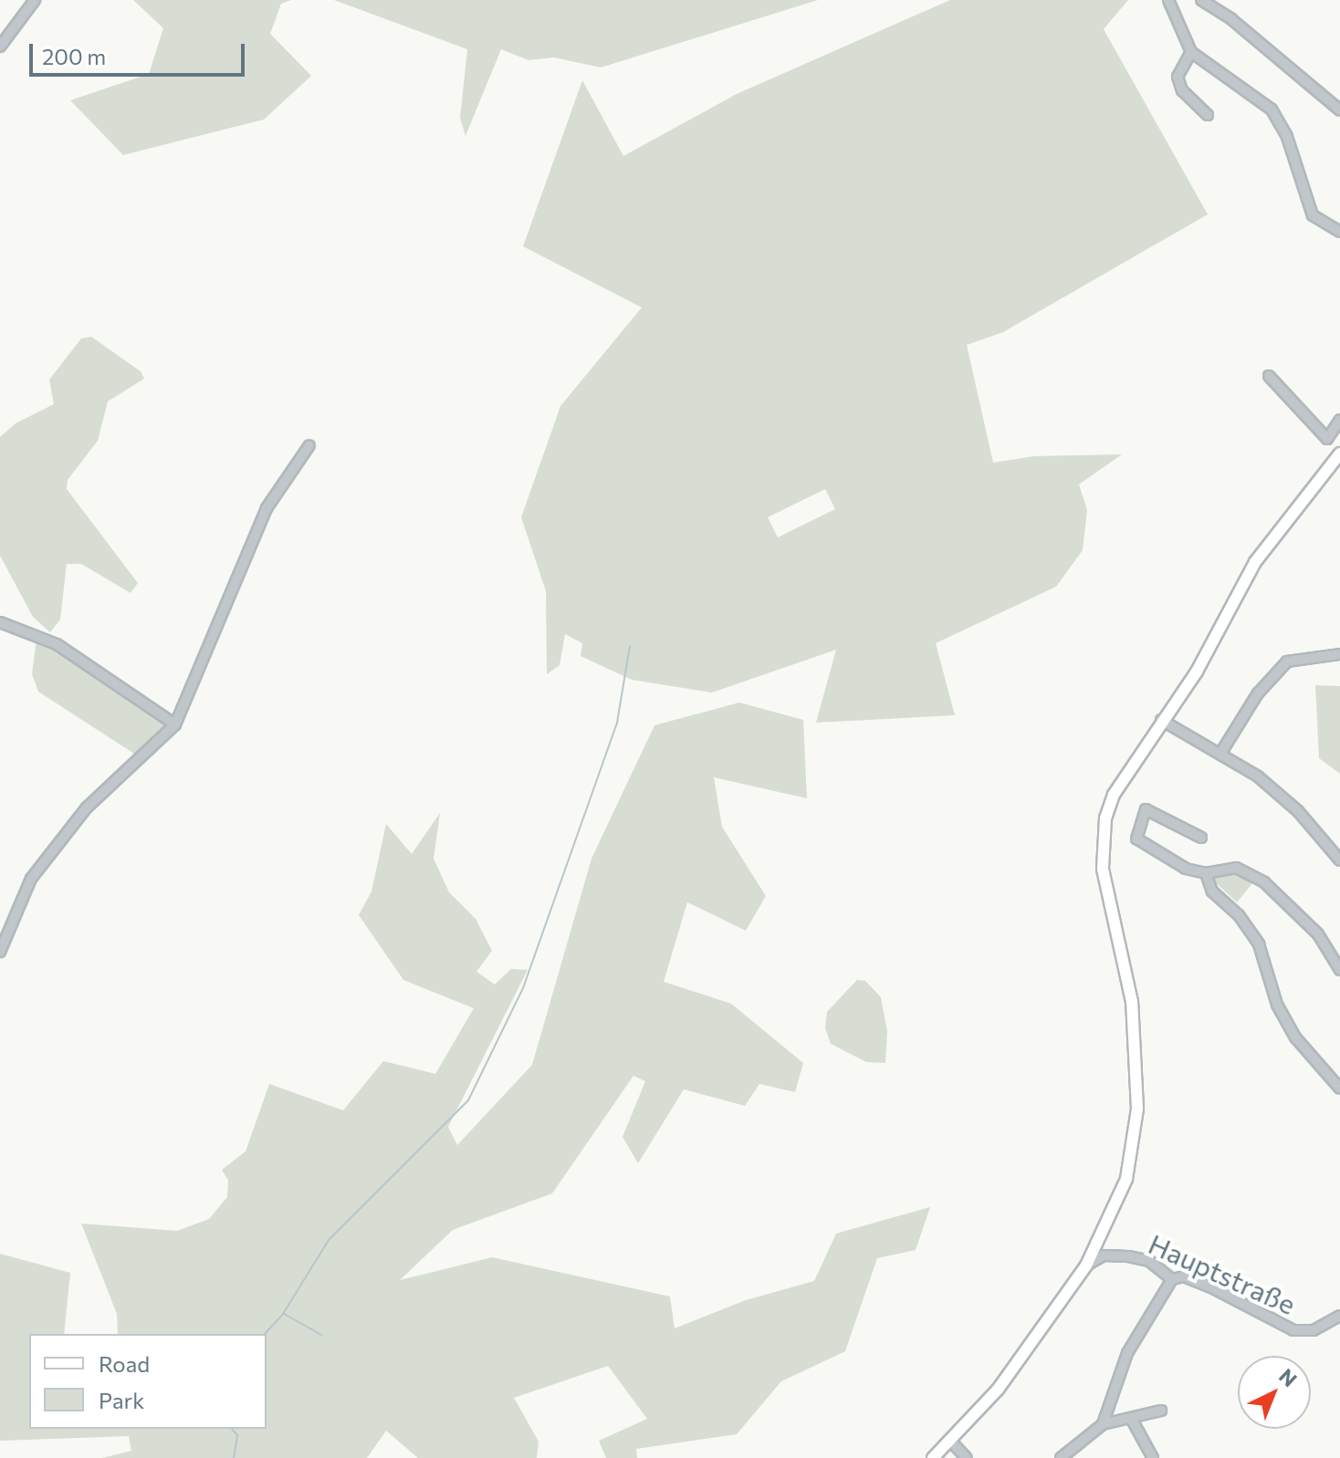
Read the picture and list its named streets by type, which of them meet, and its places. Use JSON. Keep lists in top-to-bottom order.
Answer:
{
  "streets": {
    "street": ["Hauptstraße"]
  },
  "legend": ["Road", "Park"],
  "scale_bar": "200 m",
  "north": "top right"
}
